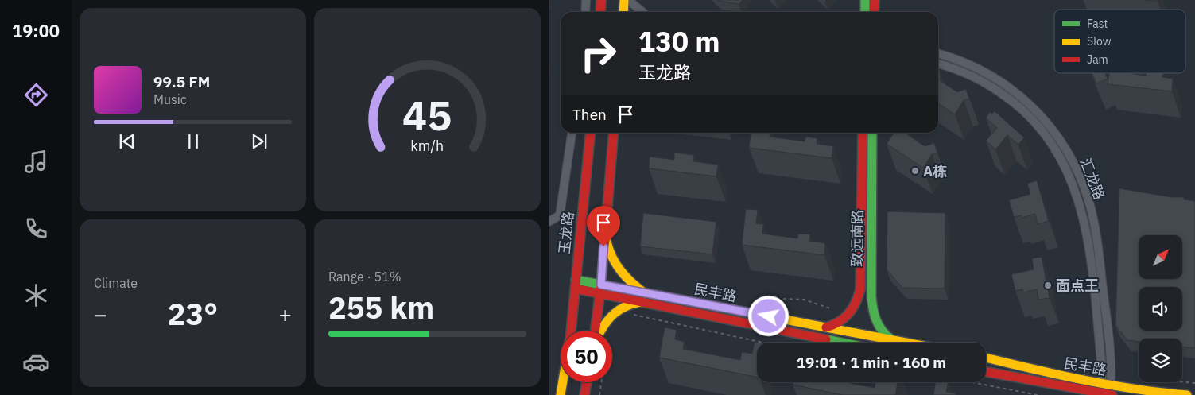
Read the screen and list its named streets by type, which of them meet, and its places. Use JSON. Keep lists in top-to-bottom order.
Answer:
{
  "streets": {
    "main road": ["玉龙路", "致远南路", "民丰路"],
    "street": ["汇龙路"]
  },
  "crossings": [
    ["汇龙路", "民丰路"],
    ["玉龙路", "民丰路"],
    ["致远南路", "民丰路"]
  ],
  "places": ["A栋", "面点王"],
  "legend": ["Fast", "Slow", "Jam"],
  "north": "top right",
  "page": {
    "tabs": "19:00",
    "turn": ["130 m", "玉龙路"],
    "song": ["99.5 FM", "Music"],
    "then": "Then",
    "tile": [
      "Climate",
      ["Range · 51%", "255 km"]
    ],
    "heat": ["−", "23°", "+"],
    "limit": "50",
    "trip": "19:01 · 1 min · 160 m",
    "gauge": ["45", "km/h"]
  }
}
